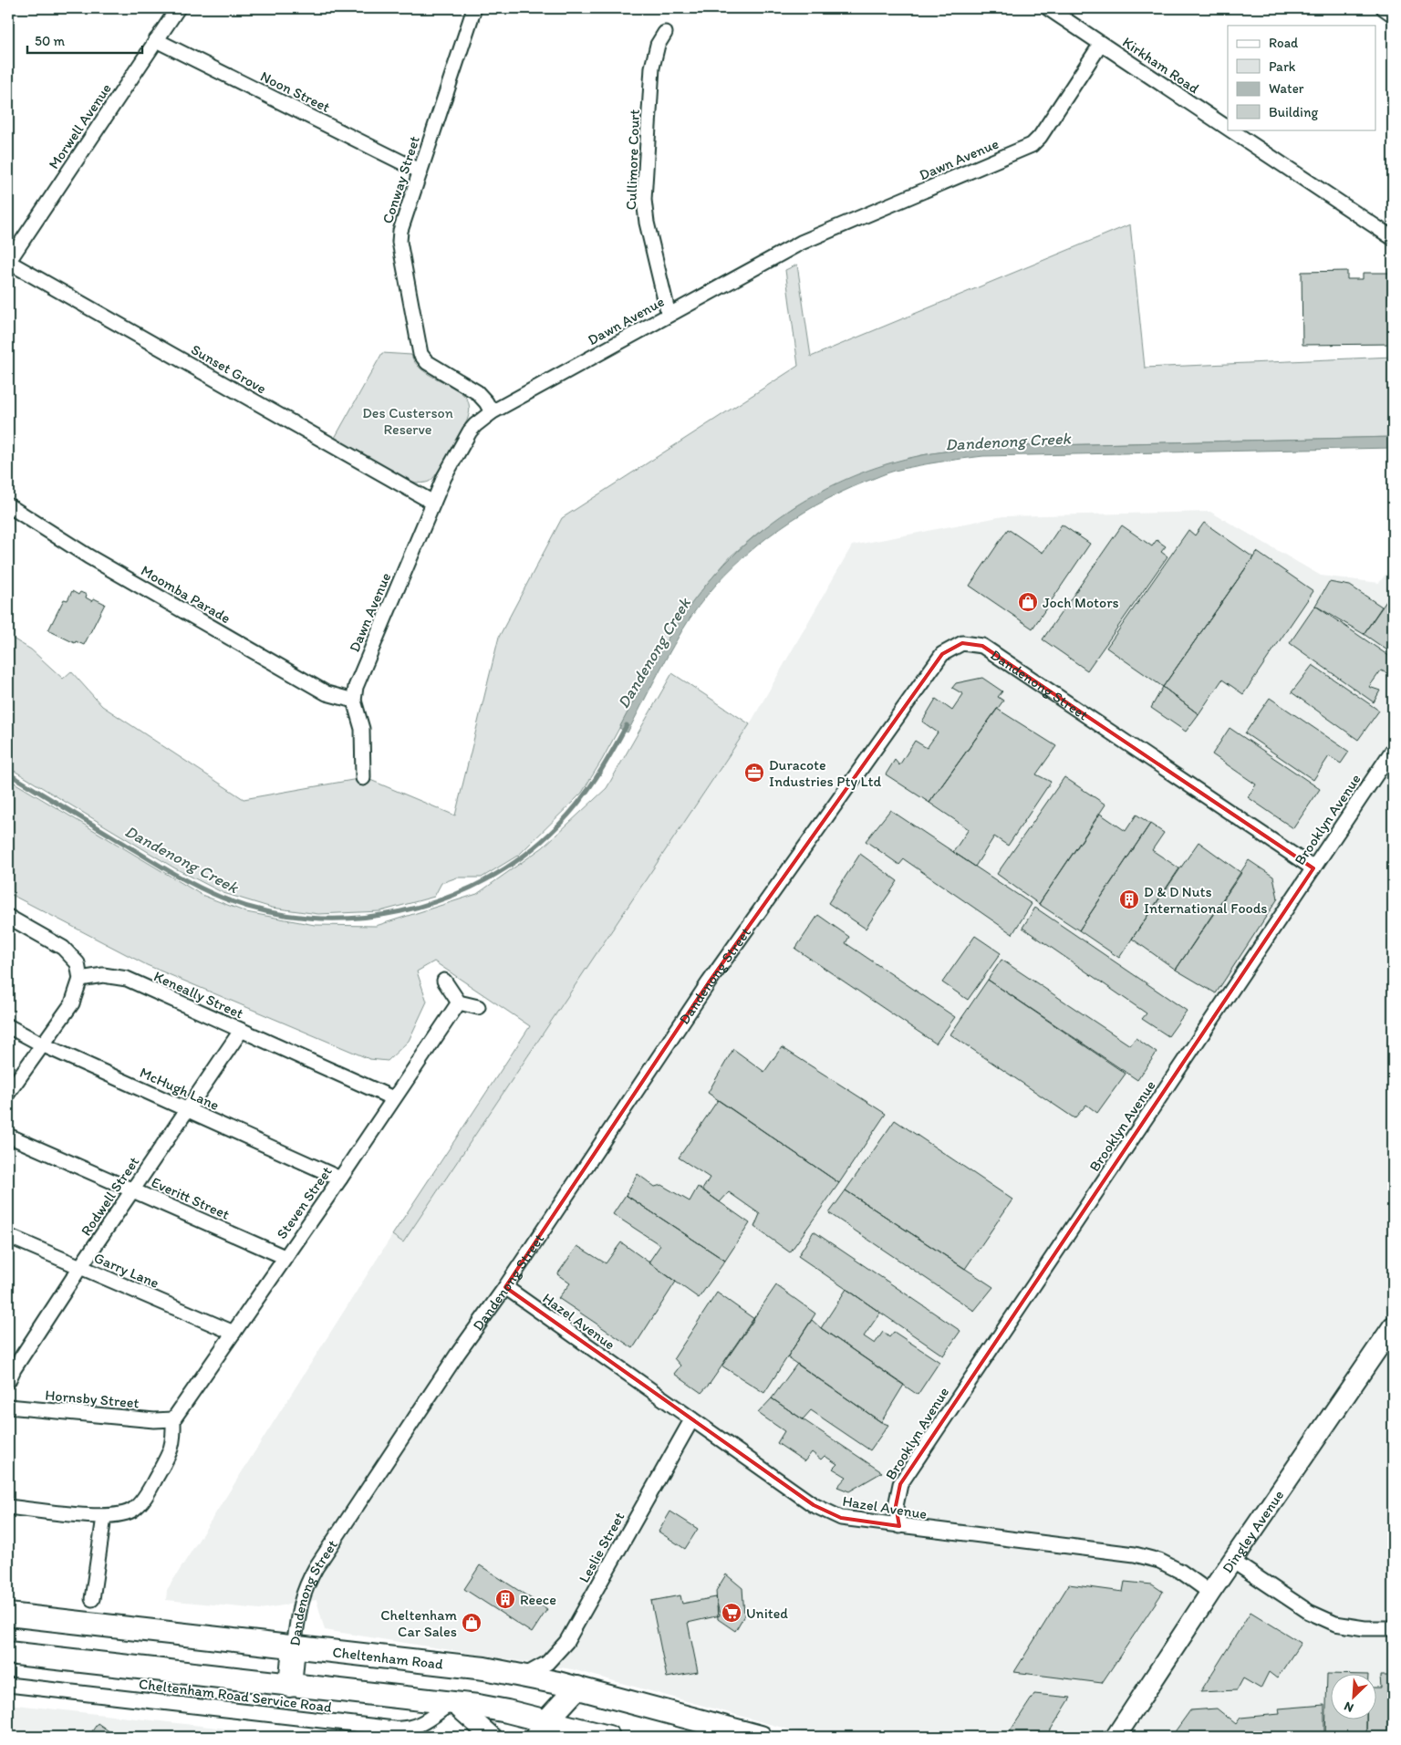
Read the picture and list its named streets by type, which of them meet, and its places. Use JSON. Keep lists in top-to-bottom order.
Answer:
{
  "streets": {
    "main road": ["Dandenong Street", "Cheltenham Road"],
    "street": [
      "Kirkham Road",
      "Noon Street",
      "Morwell Avenue",
      "Dawn Avenue",
      "Cullimore Court",
      "Conway Street",
      "Sunset Grove",
      "Moomba Parade",
      "Brooklyn Avenue",
      "Keneally Street",
      "McHugh Lane",
      "Rodwell Street",
      "Everitt Street",
      "Steven Street",
      "Garry Lane",
      "Hazel Avenue",
      "Hornsby Street",
      "Dingley Avenue",
      "Leslie Street",
      "Cheltenham Road Service Road"
    ]
  },
  "crossings": [
    ["Kirkham Road", "Dawn Avenue"],
    ["Noon Street", "Morwell Avenue"],
    ["Noon Street", "Conway Street"],
    ["Morwell Avenue", "Sunset Grove"],
    ["Dawn Avenue", "Cullimore Court"],
    ["Dawn Avenue", "Conway Street"],
    ["Dawn Avenue", "Sunset Grove"],
    ["Dawn Avenue", "Moomba Parade"],
    ["Dandenong Street", "Brooklyn Avenue"],
    ["Dandenong Street", "Hazel Avenue"],
    ["Dandenong Street", "Cheltenham Road"],
    ["Brooklyn Avenue", "Hazel Avenue"],
    ["Keneally Street", "Rodwell Street"],
    ["Keneally Street", "Steven Street"],
    ["McHugh Lane", "Rodwell Street"],
    ["McHugh Lane", "Steven Street"],
    ["Rodwell Street", "Everitt Street"],
    ["Rodwell Street", "Garry Lane"],
    ["Everitt Street", "Steven Street"],
    ["Steven Street", "Garry Lane"],
    ["Steven Street", "Hornsby Street"],
    ["Hazel Avenue", "Dingley Avenue"],
    ["Hazel Avenue", "Leslie Street"],
    ["Leslie Street", "Cheltenham Road"]
  ],
  "water": ["Dandenong Creek"],
  "parks": ["Des Custerson Reserve"],
  "places": {
    "shop": ["Joch Motors", "Cheltenham Car Sales"],
    "office": ["Duracote Industries Pty Ltd"],
    "building": ["D & D Nuts International Foods", "Reece"],
    "supermarket": ["United"]
  },
  "legend": [
    "Road",
    "Park",
    "Water",
    "Building"
  ],
  "scale_bar": "50 m",
  "north": "bottom left"
}
